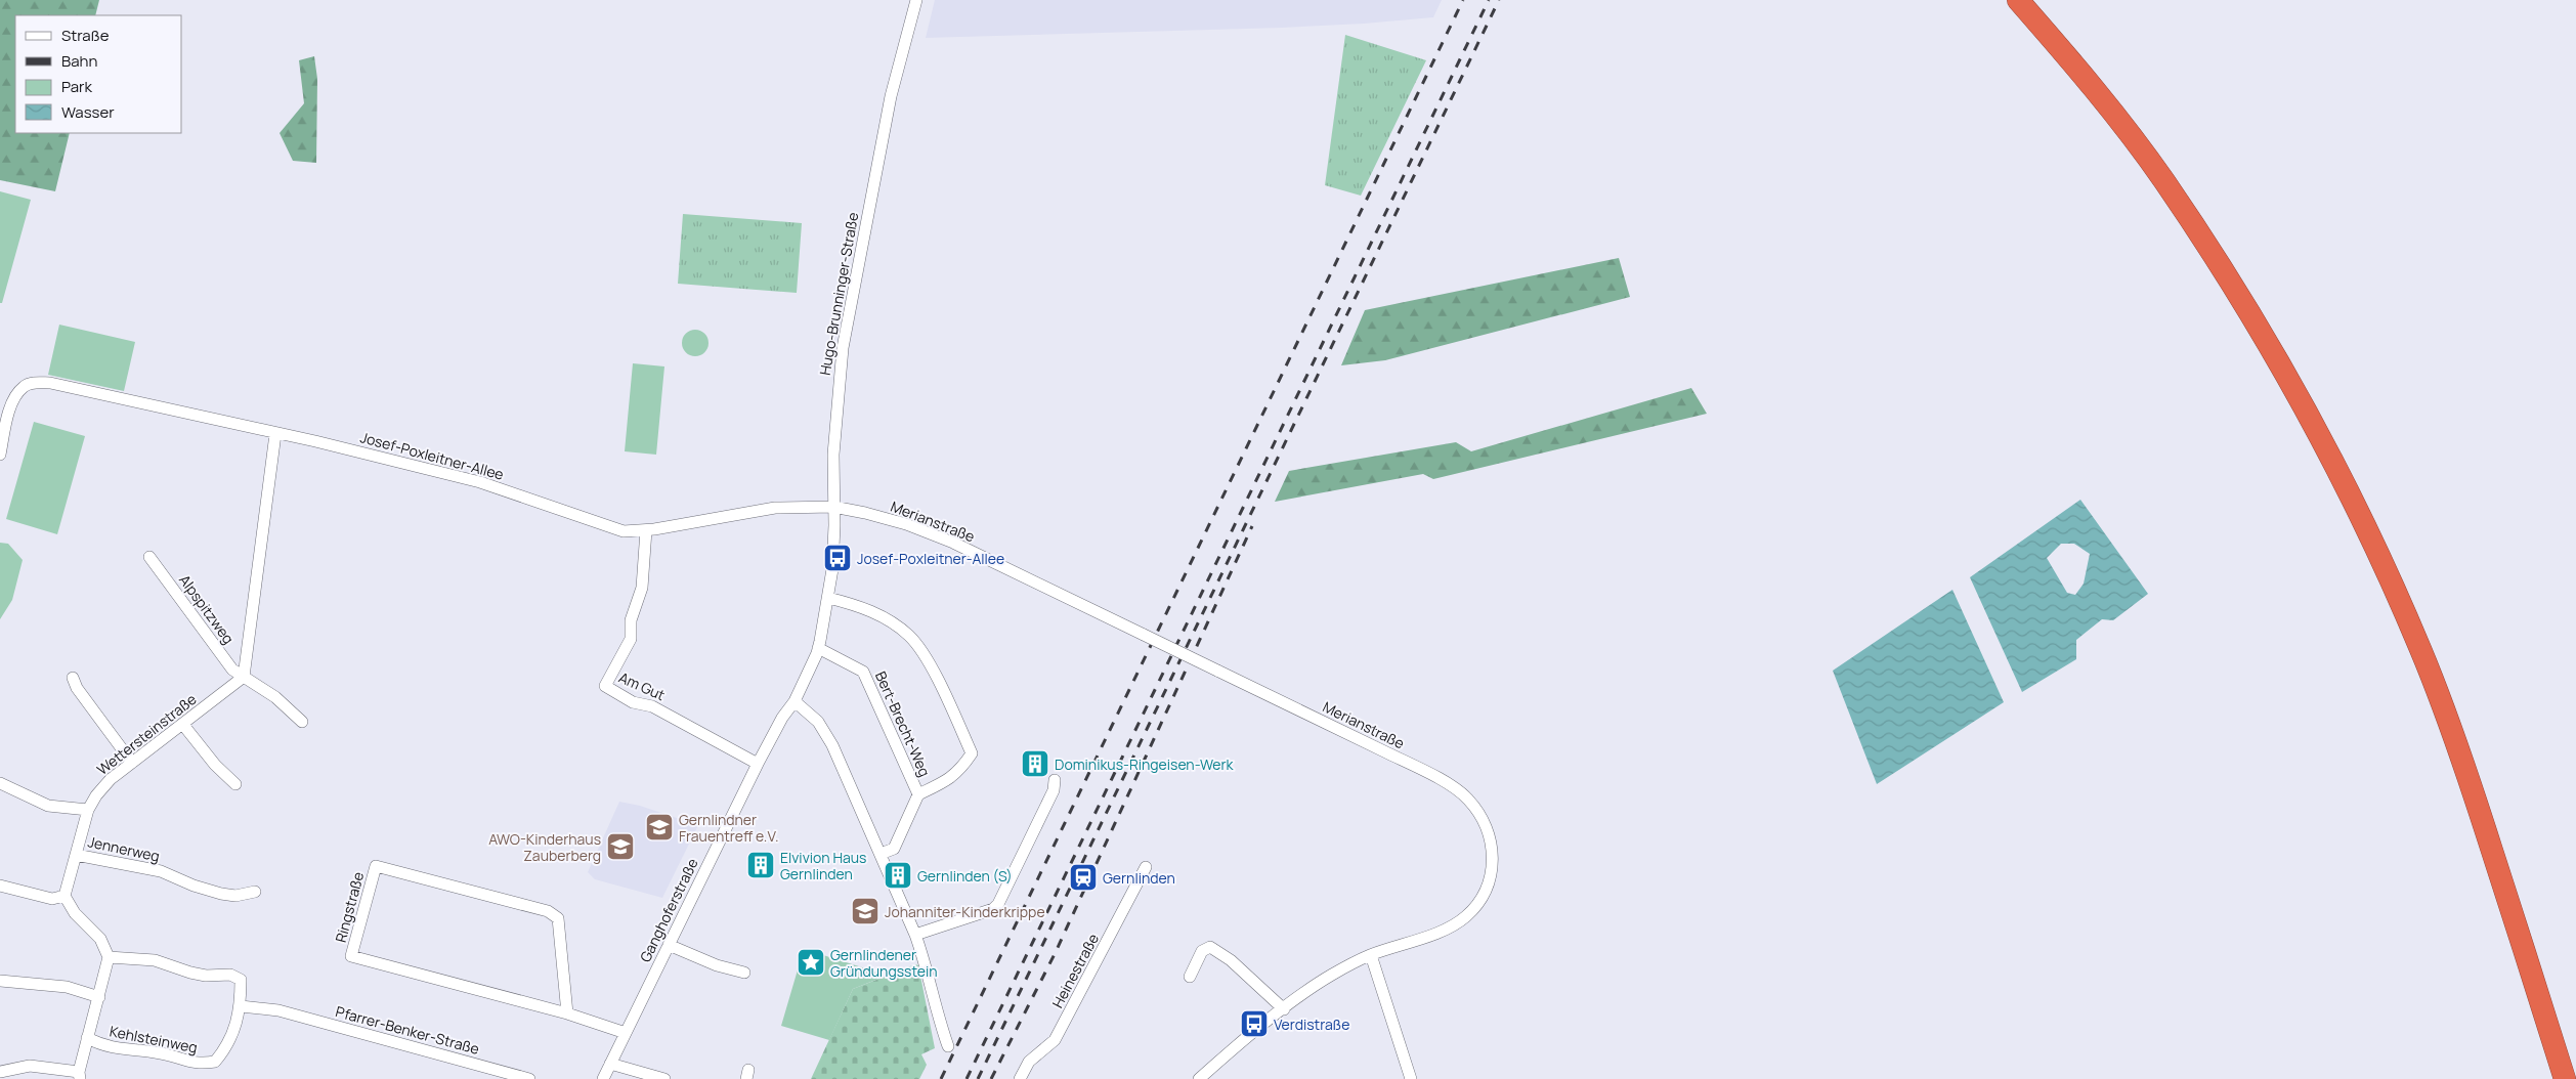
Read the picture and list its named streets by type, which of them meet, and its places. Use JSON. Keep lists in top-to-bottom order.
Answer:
{
  "streets": {
    "street": [
      "Hugo-Brunninger-Straße",
      "Josef-Poxleitner-Allee",
      "Merianstraße",
      "Alpspitzweg",
      "Am Gut",
      "Bert-Brecht-Weg",
      "Wettersteinstraße",
      "Jennerweg",
      "Ringstraße",
      "Ganghoferstraße",
      "Heinestraße",
      "Pfarrer-Benker-Straße",
      "Kehlsteinweg"
    ]
  },
  "crossings": [
    ["Hugo-Brunninger-Straße", "Josef-Poxleitner-Allee"],
    ["Hugo-Brunninger-Straße", "Merianstraße"],
    ["Hugo-Brunninger-Straße", "Bert-Brecht-Weg"],
    ["Hugo-Brunninger-Straße", "Ganghoferstraße"],
    ["Josef-Poxleitner-Allee", "Merianstraße"],
    ["Josef-Poxleitner-Allee", "Am Gut"],
    ["Alpspitzweg", "Wettersteinstraße"],
    ["Am Gut", "Ganghoferstraße"],
    ["Wettersteinstraße", "Jennerweg"],
    ["Ringstraße", "Ganghoferstraße"],
    ["Pfarrer-Benker-Straße", "Kehlsteinweg"]
  ],
  "places": {
    "bus stop": ["Josef-Poxleitner-Allee", "Verdistraße"],
    "building": ["Dominikus-Ringeisen-Werk", "Elvivion Haus Gernlinden", "Gernlinden (S)"],
    "school or university": ["Gernlindner Frauentreff e.V.", "AWO-Kinderhaus Zauberberg", "Johanniter-Kinderkrippe"],
    "station": ["Gernlinden"],
    "place": ["Gernlindener Gründungsstein"]
  },
  "legend": [
    "Straße",
    "Bahn",
    "Park",
    "Wasser"
  ]
}
